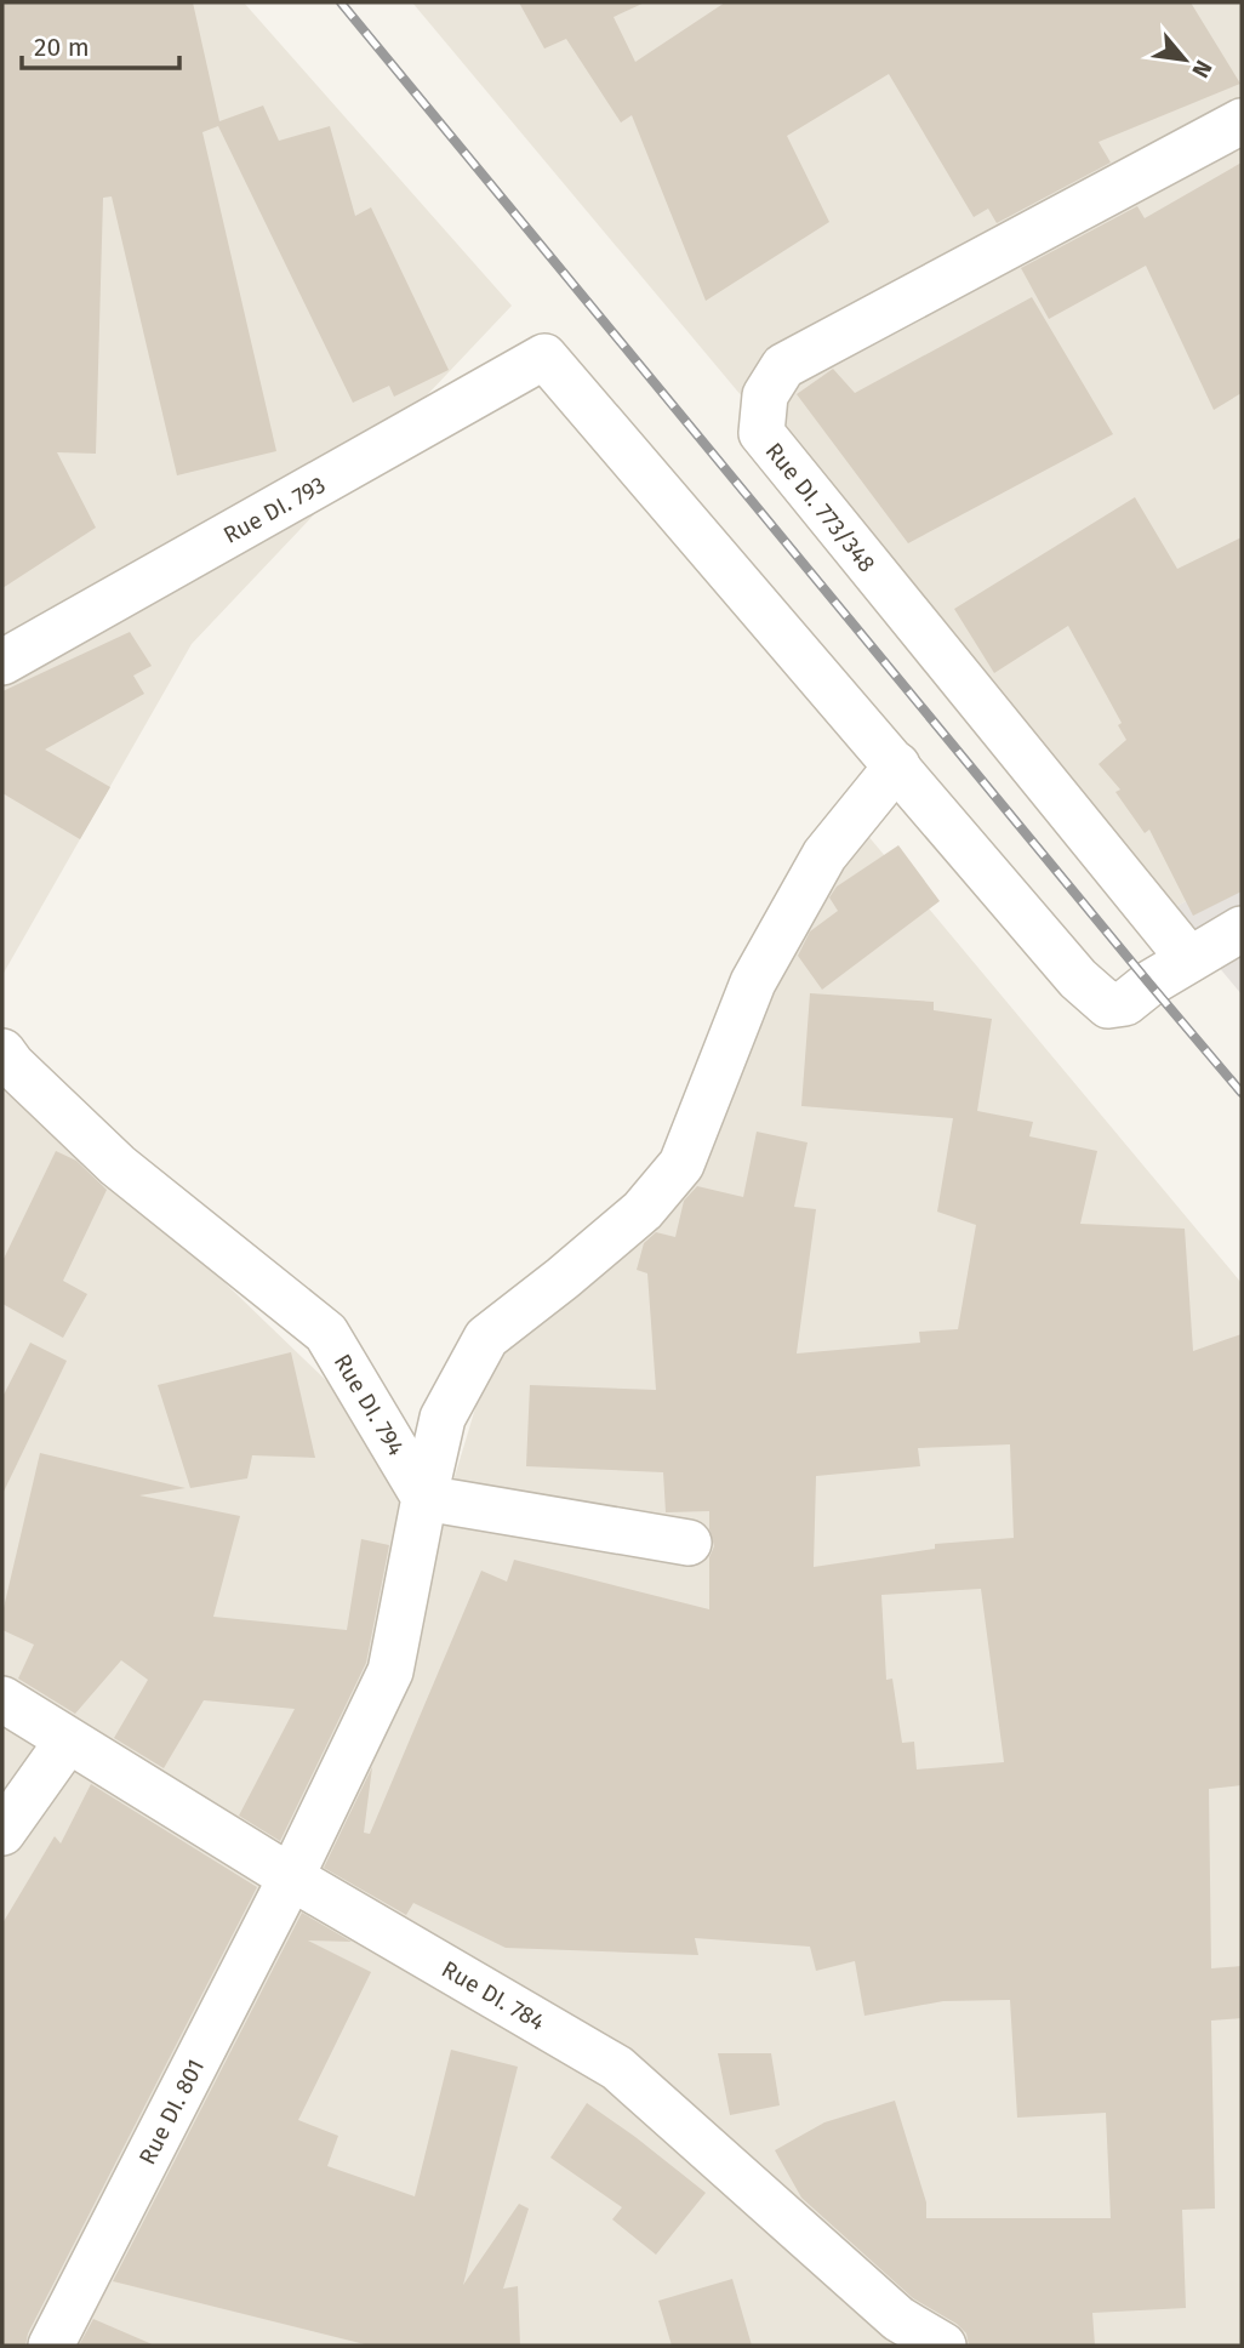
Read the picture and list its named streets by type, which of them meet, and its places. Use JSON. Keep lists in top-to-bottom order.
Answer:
{
  "streets": {
    "street": [
      "Rue DI. 773/348",
      "Rue DI. 793",
      "Rue DI. 794",
      "Rue DI. 784",
      "Rue DI. 801"
    ]
  },
  "crossings": [
    ["Rue DI. 784", "Rue DI. 801"]
  ],
  "scale_bar": "20 m",
  "north": "bottom right"
}
